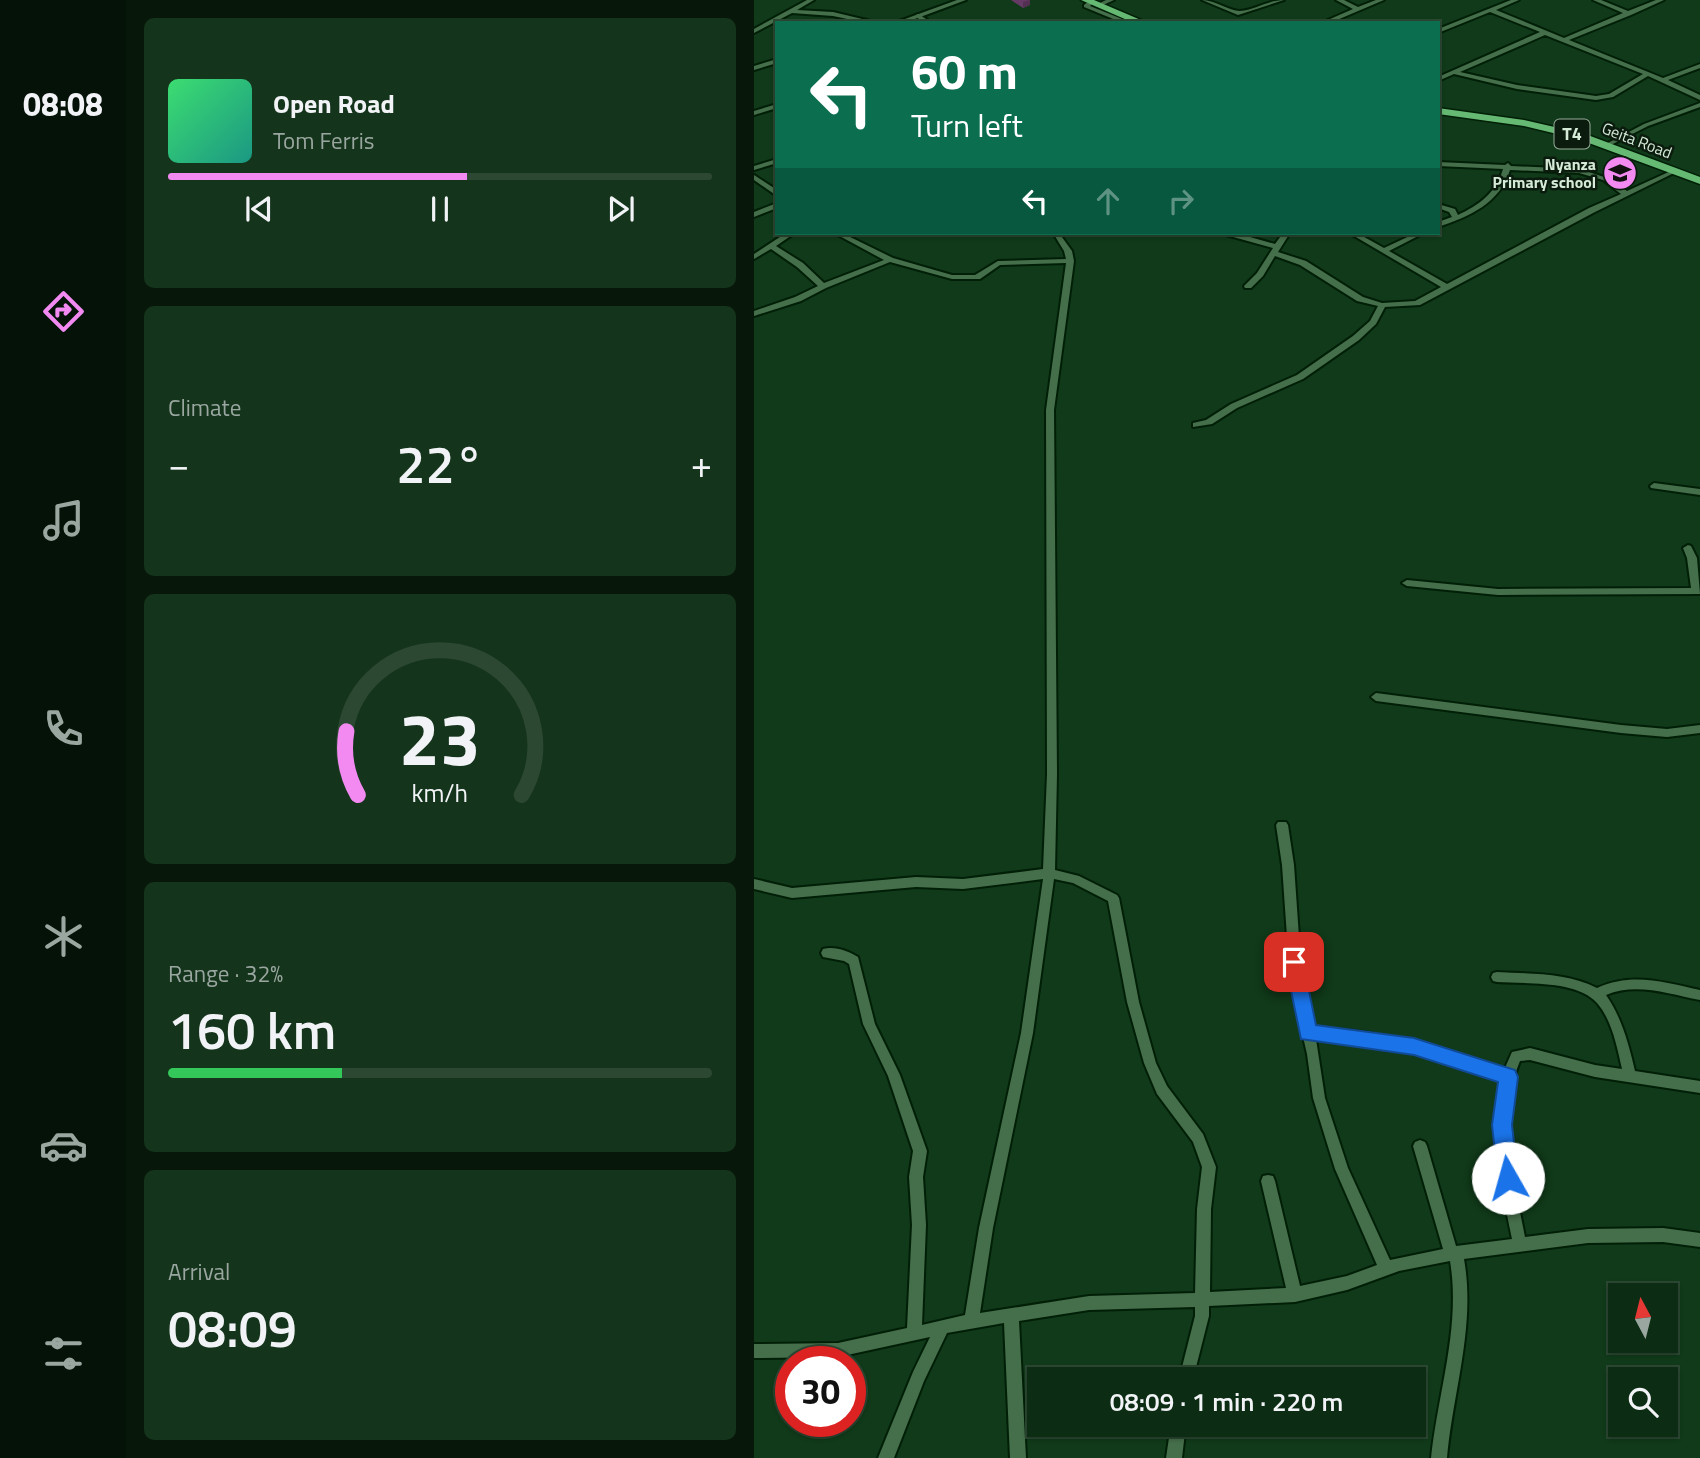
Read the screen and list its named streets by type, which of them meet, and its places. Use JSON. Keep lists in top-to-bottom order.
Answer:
{
  "streets": {
    "highway": ["T4", "Geita Road"]
  },
  "places": {
    "school or university": ["Nyanza Primary school"]
  },
  "north": "top",
  "page": {
    "tabs": "08:08",
    "turn": ["60 m", "Turn left"],
    "song": ["Open Road", "Tom Ferris"],
    "tile": [
      "Climate",
      ["Range · 32%", "160 km"],
      ["Arrival", "08:09"]
    ],
    "heat": ["−", "22°", "+"],
    "limit": "30",
    "trip": "08:09 · 1 min · 220 m",
    "gauge": ["23", "km/h"]
  }
}
